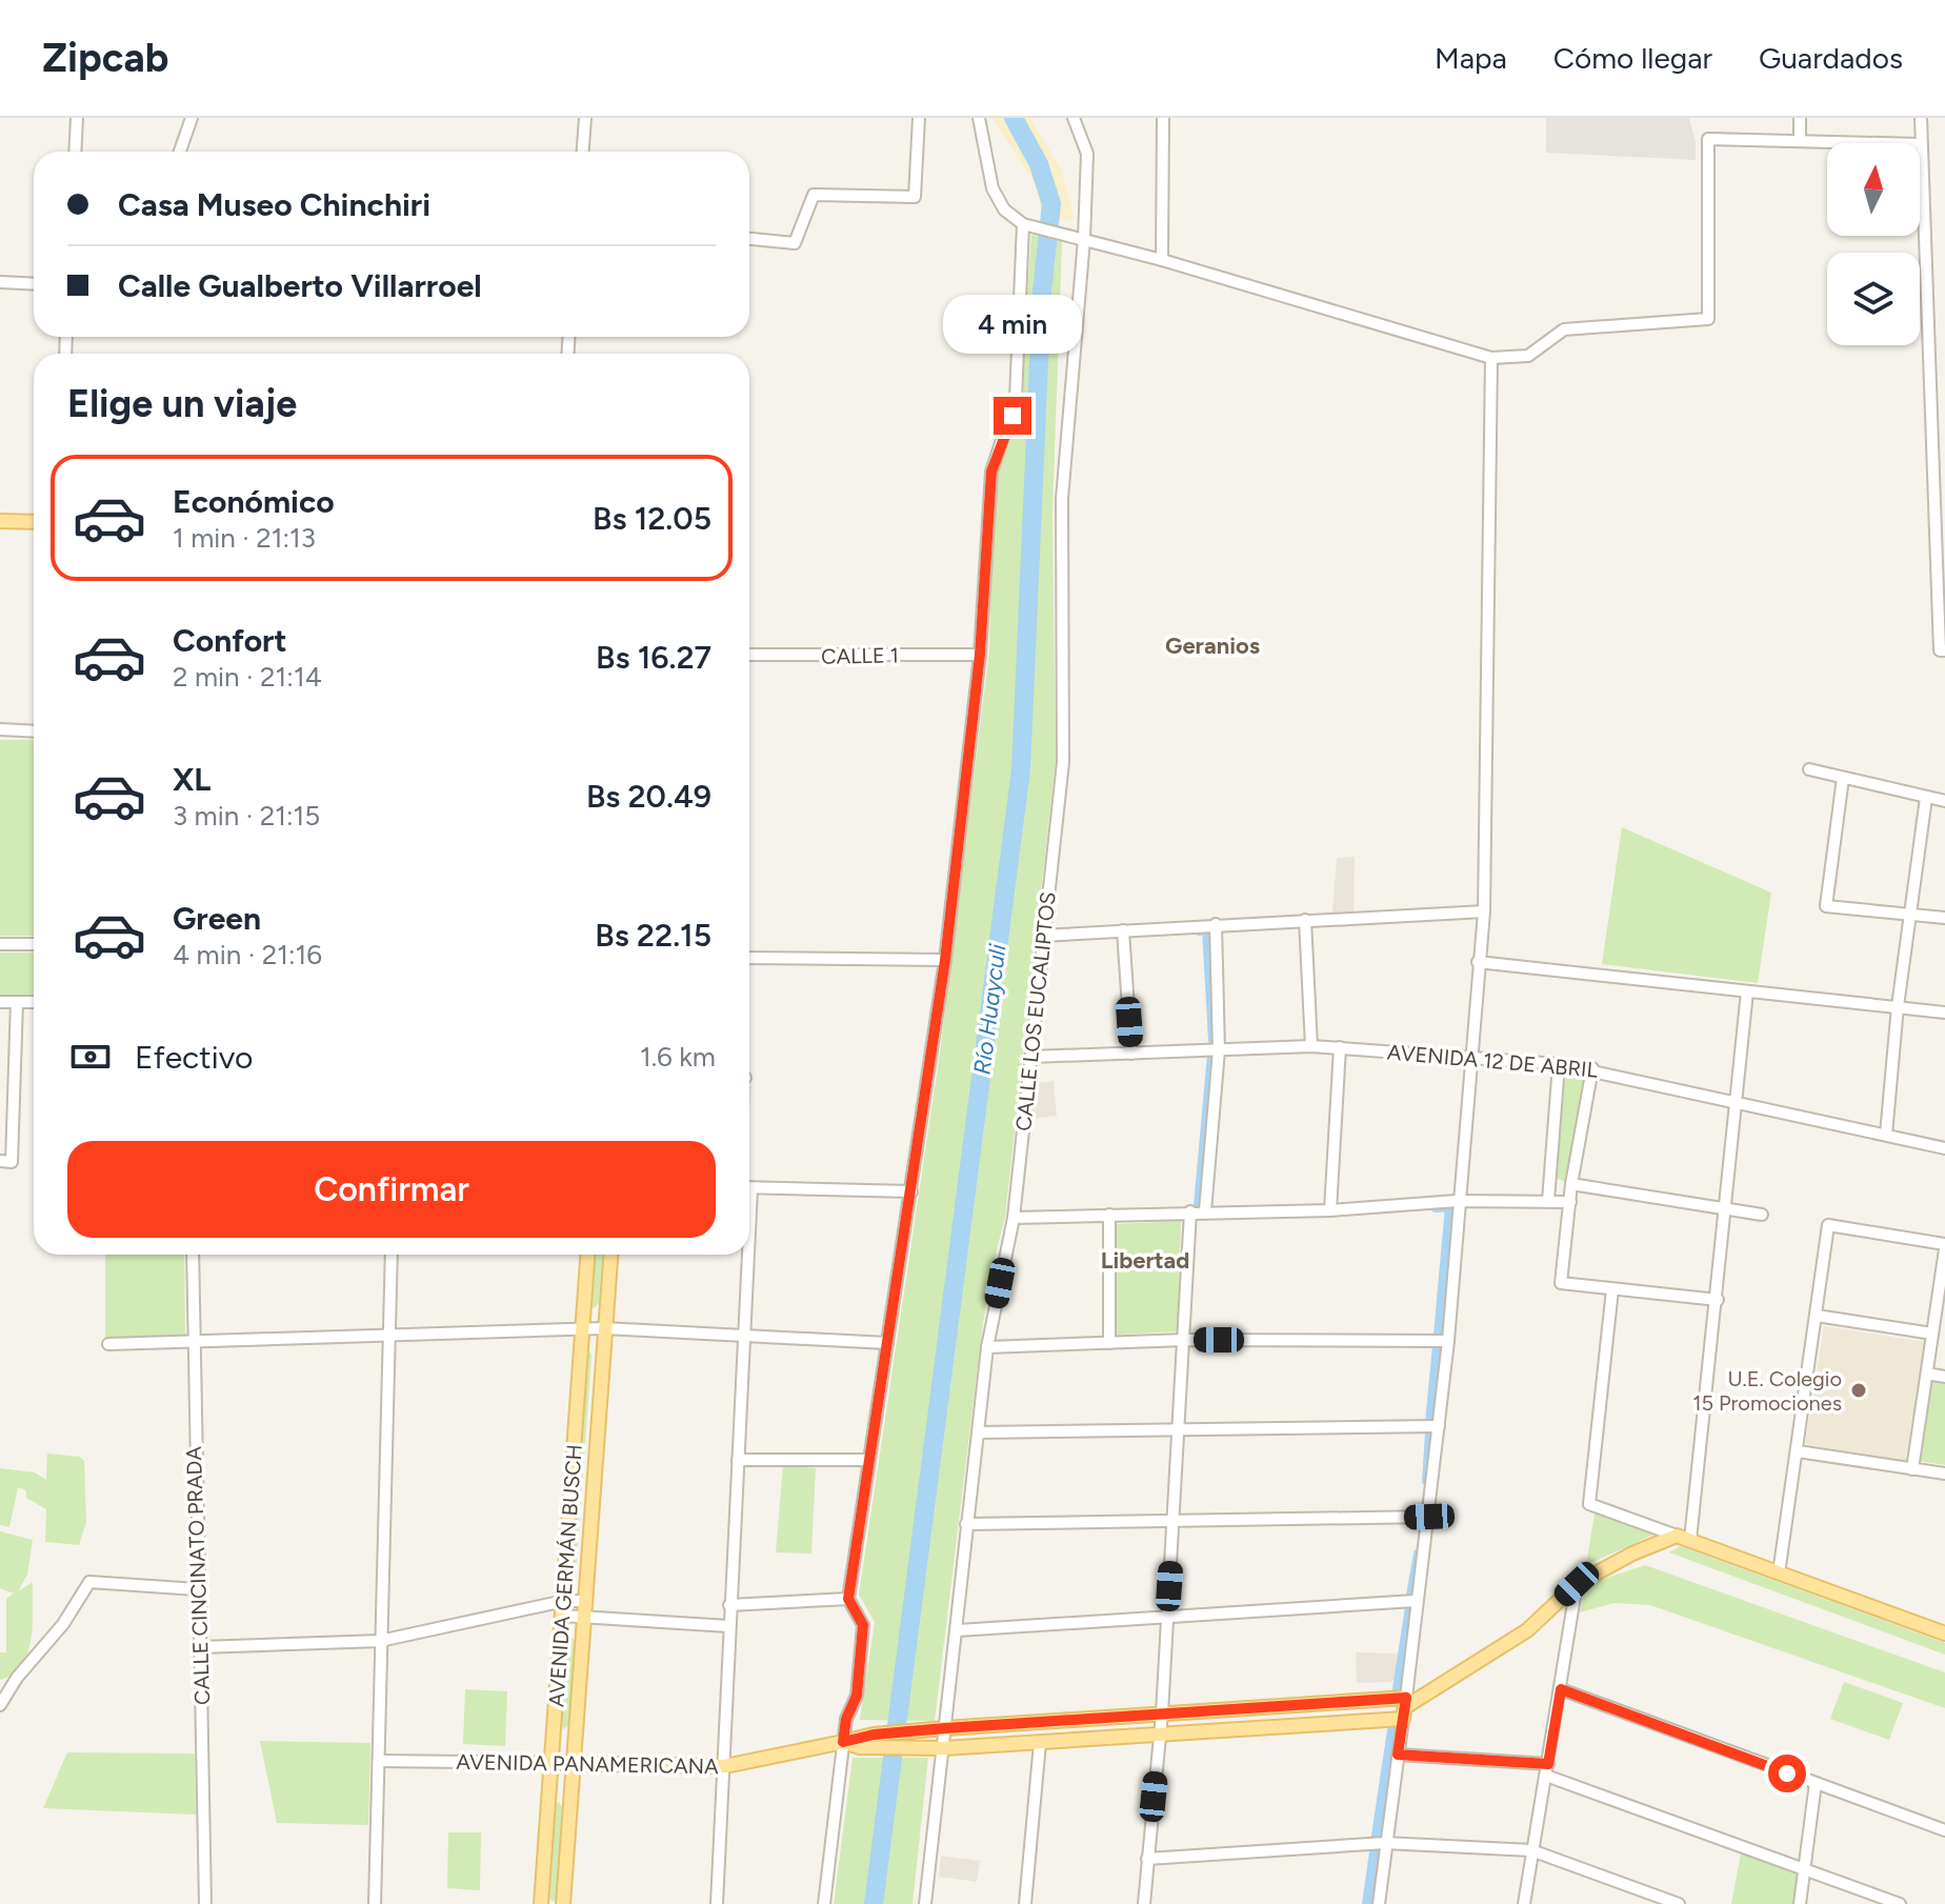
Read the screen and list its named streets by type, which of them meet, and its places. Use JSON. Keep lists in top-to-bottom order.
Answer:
{
  "streets": {
    "main road": ["AVENIDA GERMÁN BUSCH", "AVENIDA PANAMERICANA"],
    "street": [
      "CALLE 1",
      "CALLE LOS EUCALIPTOS",
      "AVENIDA 12 DE ABRIL",
      "CALLE CINCINATO PRADA"
    ]
  },
  "crossings": [
    ["CALLE LOS EUCALIPTOS", "AVENIDA 12 DE ABRIL"],
    ["CALLE LOS EUCALIPTOS", "AVENIDA PANAMERICANA"],
    ["AVENIDA GERMÁN BUSCH", "AVENIDA PANAMERICANA"]
  ],
  "districts": ["Geranios", "Libertad"],
  "water": ["Río Huayculi"],
  "places": ["U.E. Colegio 15 Promociones"],
  "north": "top",
  "page": {
    "header": "Zipcab",
    "nav": ["Mapa", "Cómo llegar", "Guardados"],
    "banner": ["Casa Museo Chinchiri", "Calle Gualberto Villarroel"],
    "bubble": "4 min",
    "heading": "Elige un viaje",
    "list": [
      {
        "name": "Económico",
        "note": "1 min · 21:13",
        "value": "Bs 12.05"
      },
      {
        "name": "Confort",
        "note": "2 min · 21:14",
        "value": "Bs 16.27"
      },
      {
        "name": "XL",
        "note": "3 min · 21:15",
        "value": "Bs 20.49"
      },
      {
        "name": "Green",
        "note": "4 min · 21:16",
        "value": "Bs 22.15"
      }
    ],
    "pay": ["Efectivo", "1.6 km"],
    "buttons": "Confirmar"
  }
}
